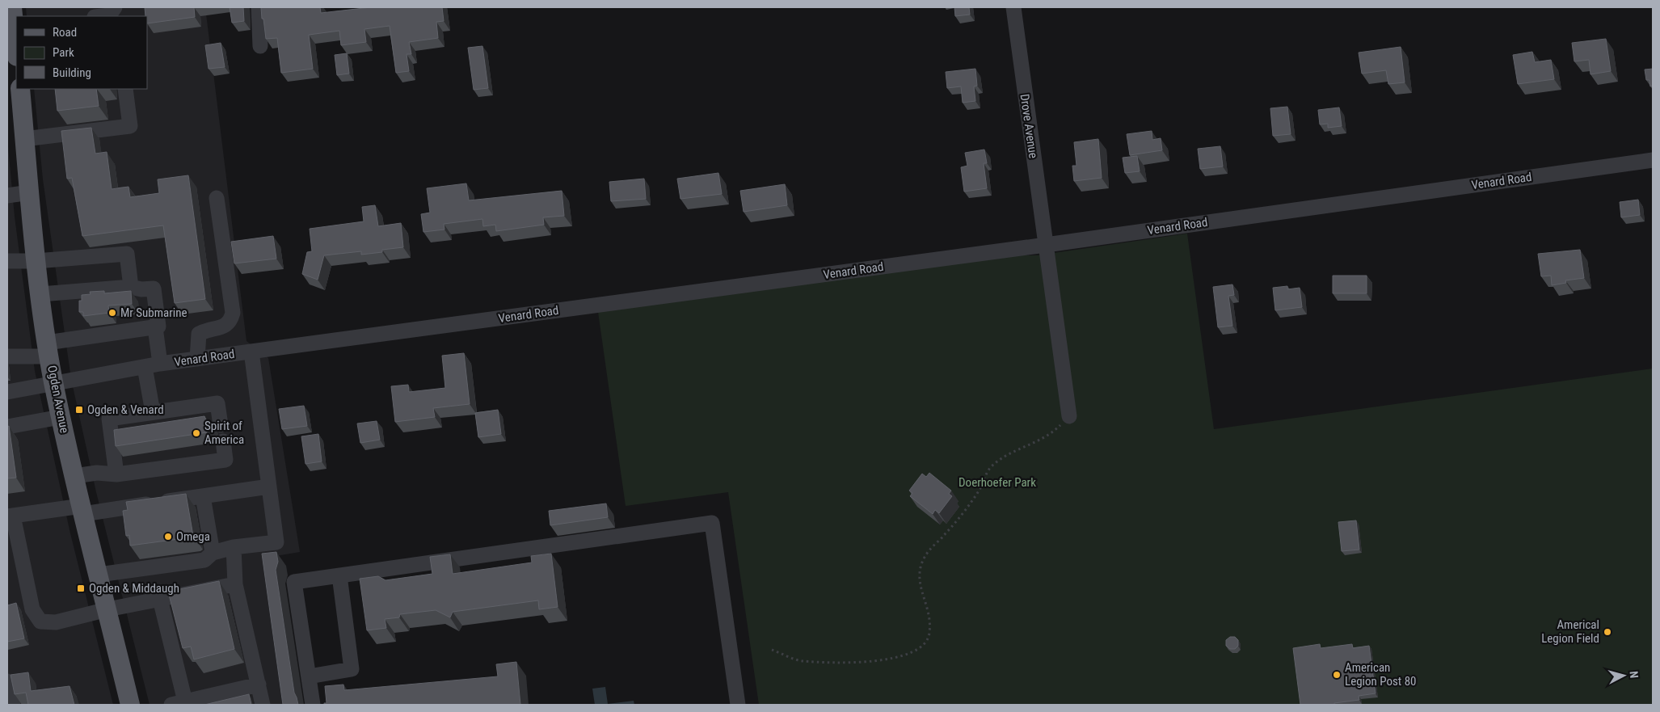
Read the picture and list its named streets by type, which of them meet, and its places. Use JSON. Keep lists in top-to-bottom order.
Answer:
{
  "streets": {
    "main road": ["Ogden Avenue"],
    "street": ["Drove Avenue", "Venard Road"]
  },
  "crossings": [
    ["Drove Avenue", "Venard Road"],
    ["Venard Road", "Ogden Avenue"]
  ],
  "parks": ["Doerhoefer Park"],
  "places": {
    "other": [
      "Mr Submarine",
      "Spirit of America",
      "Omega",
      "Americal Legion Field",
      "American Legion Post 80"
    ],
    "transit": ["Ogden & Venard", "Ogden & Middaugh"]
  },
  "legend": ["Road", "Park", "Building"],
  "north": "right"
}
